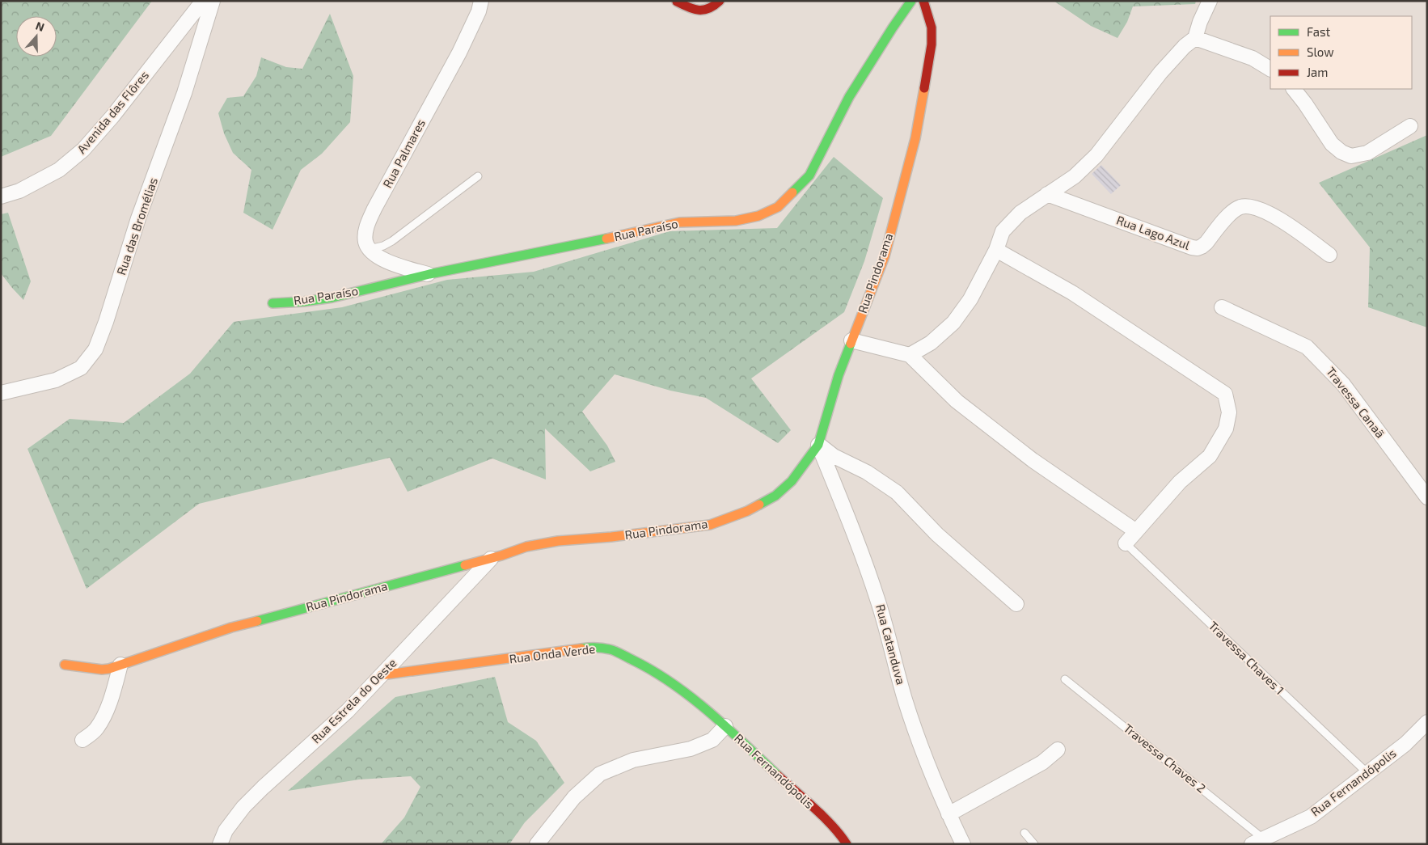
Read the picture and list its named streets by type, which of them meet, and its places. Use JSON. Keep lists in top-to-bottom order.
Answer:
{
  "streets": {
    "street": [
      "Avenida das Flôres",
      "Rua Palmares",
      "Rua das Bromélias",
      "Rua Paraíso",
      "Rua Lago Azul",
      "Rua Pindorama",
      "Travessa Canaã",
      "Rua Catanduva",
      "Rua Onda Verde",
      "Rua Estrela do Oeste",
      "Rua Fernandópolis"
    ],
    "lane": ["Travessa Chaves 1", "Travessa Chaves 2"]
  },
  "crossings": [
    ["Rua Pindorama", "Rua Catanduva"],
    ["Rua Pindorama", "Rua Estrela do Oeste"],
    ["Rua Onda Verde", "Rua Estrela do Oeste"],
    ["Rua Onda Verde", "Rua Fernandópolis"],
    ["Travessa Chaves 1", "Rua Fernandópolis"],
    ["Travessa Chaves 2", "Rua Fernandópolis"]
  ],
  "legend": ["Fast", "Slow", "Jam"],
  "north": "top"
}
